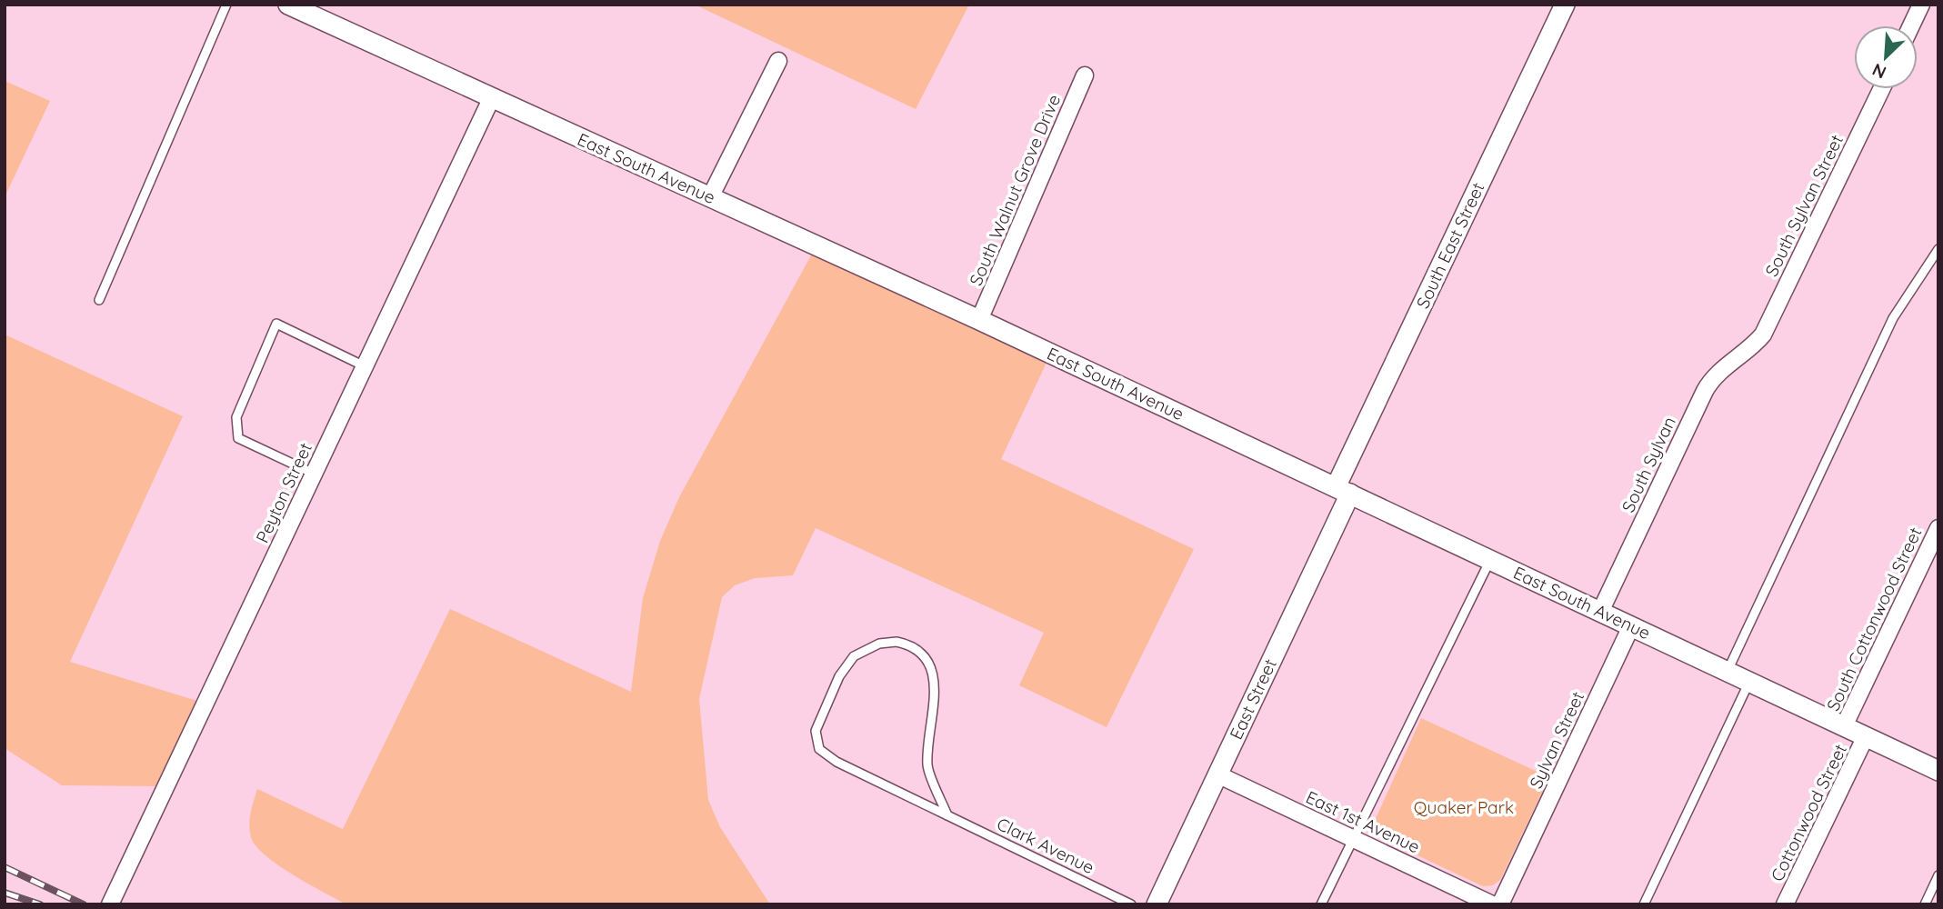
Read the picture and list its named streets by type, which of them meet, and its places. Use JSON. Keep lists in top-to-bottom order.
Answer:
{
  "streets": {
    "street": [
      "East South Avenue",
      "South Walnut Grove Drive",
      "South Sylvan Street",
      "South East Street",
      "South Sylvan",
      "Peyton Street",
      "South Cottonwood Street",
      "East Street",
      "Sylvan Street",
      "Cottonwood Street",
      "East 1st Avenue"
    ],
    "lane": ["Clark Avenue"]
  },
  "crossings": [
    ["East South Avenue", "South Walnut Grove Drive"],
    ["East South Avenue", "South East Street"],
    ["East South Avenue", "South Sylvan"],
    ["East South Avenue", "Peyton Street"],
    ["East South Avenue", "South Cottonwood Street"],
    ["East South Avenue", "East Street"],
    ["East South Avenue", "Sylvan Street"],
    ["East South Avenue", "Cottonwood Street"],
    ["South Sylvan Street", "South Sylvan"],
    ["South East Street", "East Street"],
    ["East Street", "East 1st Avenue"]
  ],
  "parks": ["Quaker Park"],
  "north": "bottom left"
}
